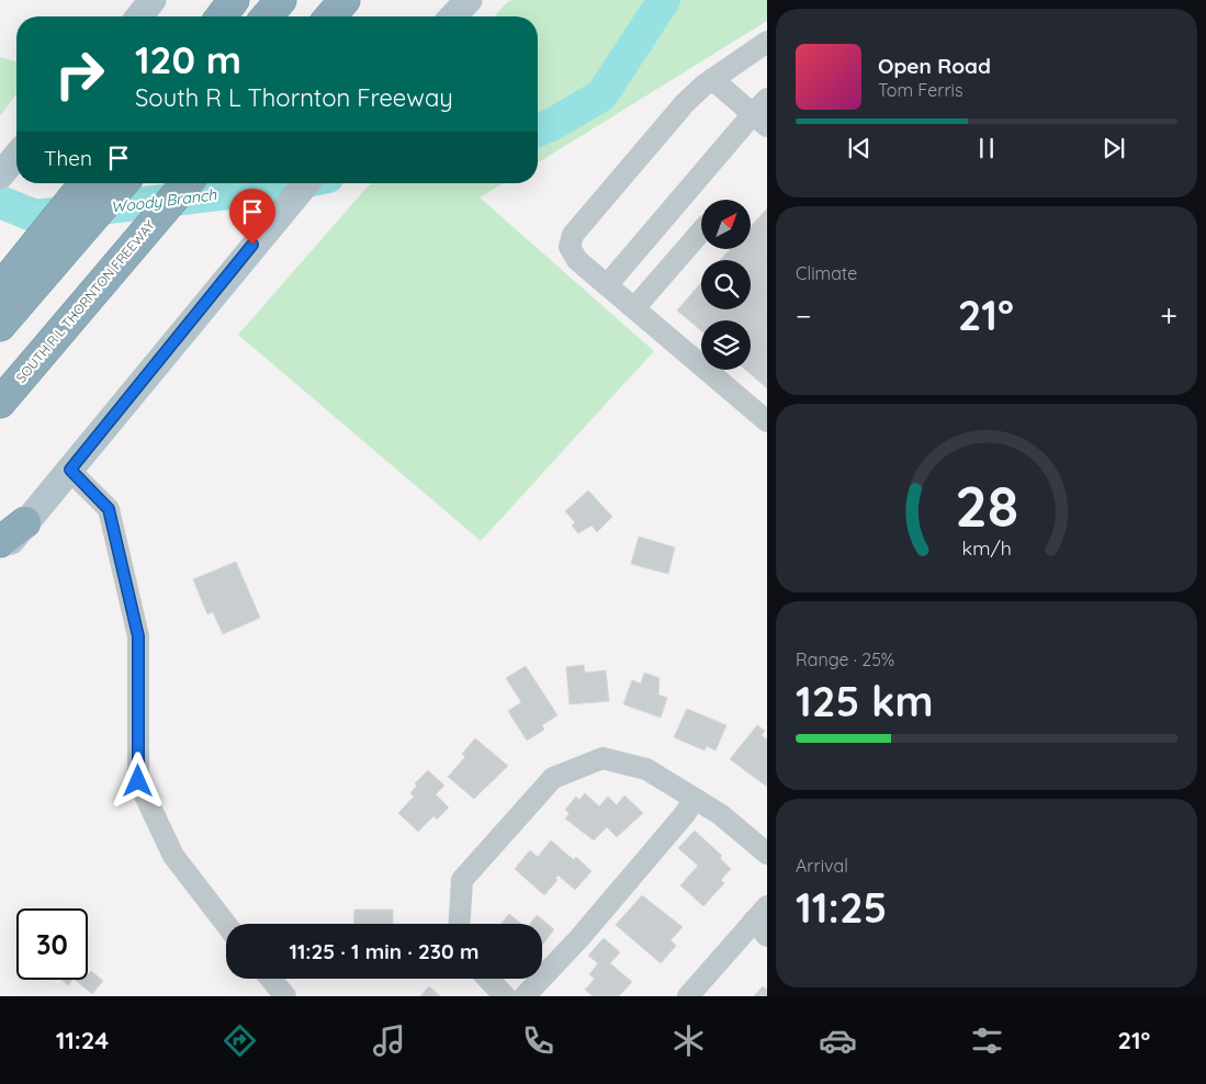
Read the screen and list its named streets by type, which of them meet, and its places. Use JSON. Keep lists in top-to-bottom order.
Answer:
{
  "streets": {
    "highway": ["SOUTH R L THORNTON FREEWAY"]
  },
  "water": ["Woody Branch"],
  "north": "top right",
  "page": {
    "turn": ["120 m", "South R L Thornton Freeway"],
    "song": ["Open Road", "Tom Ferris"],
    "then": "Then",
    "tile": [
      "Climate",
      ["Range · 25%", "125 km"],
      ["Arrival", "11:25"]
    ],
    "heat": ["−", "21°", "+"],
    "limit": "30",
    "trip": "11:25 · 1 min · 230 m",
    "tabs": ["11:24", "21°"],
    "gauge": ["28", "km/h"]
  }
}
